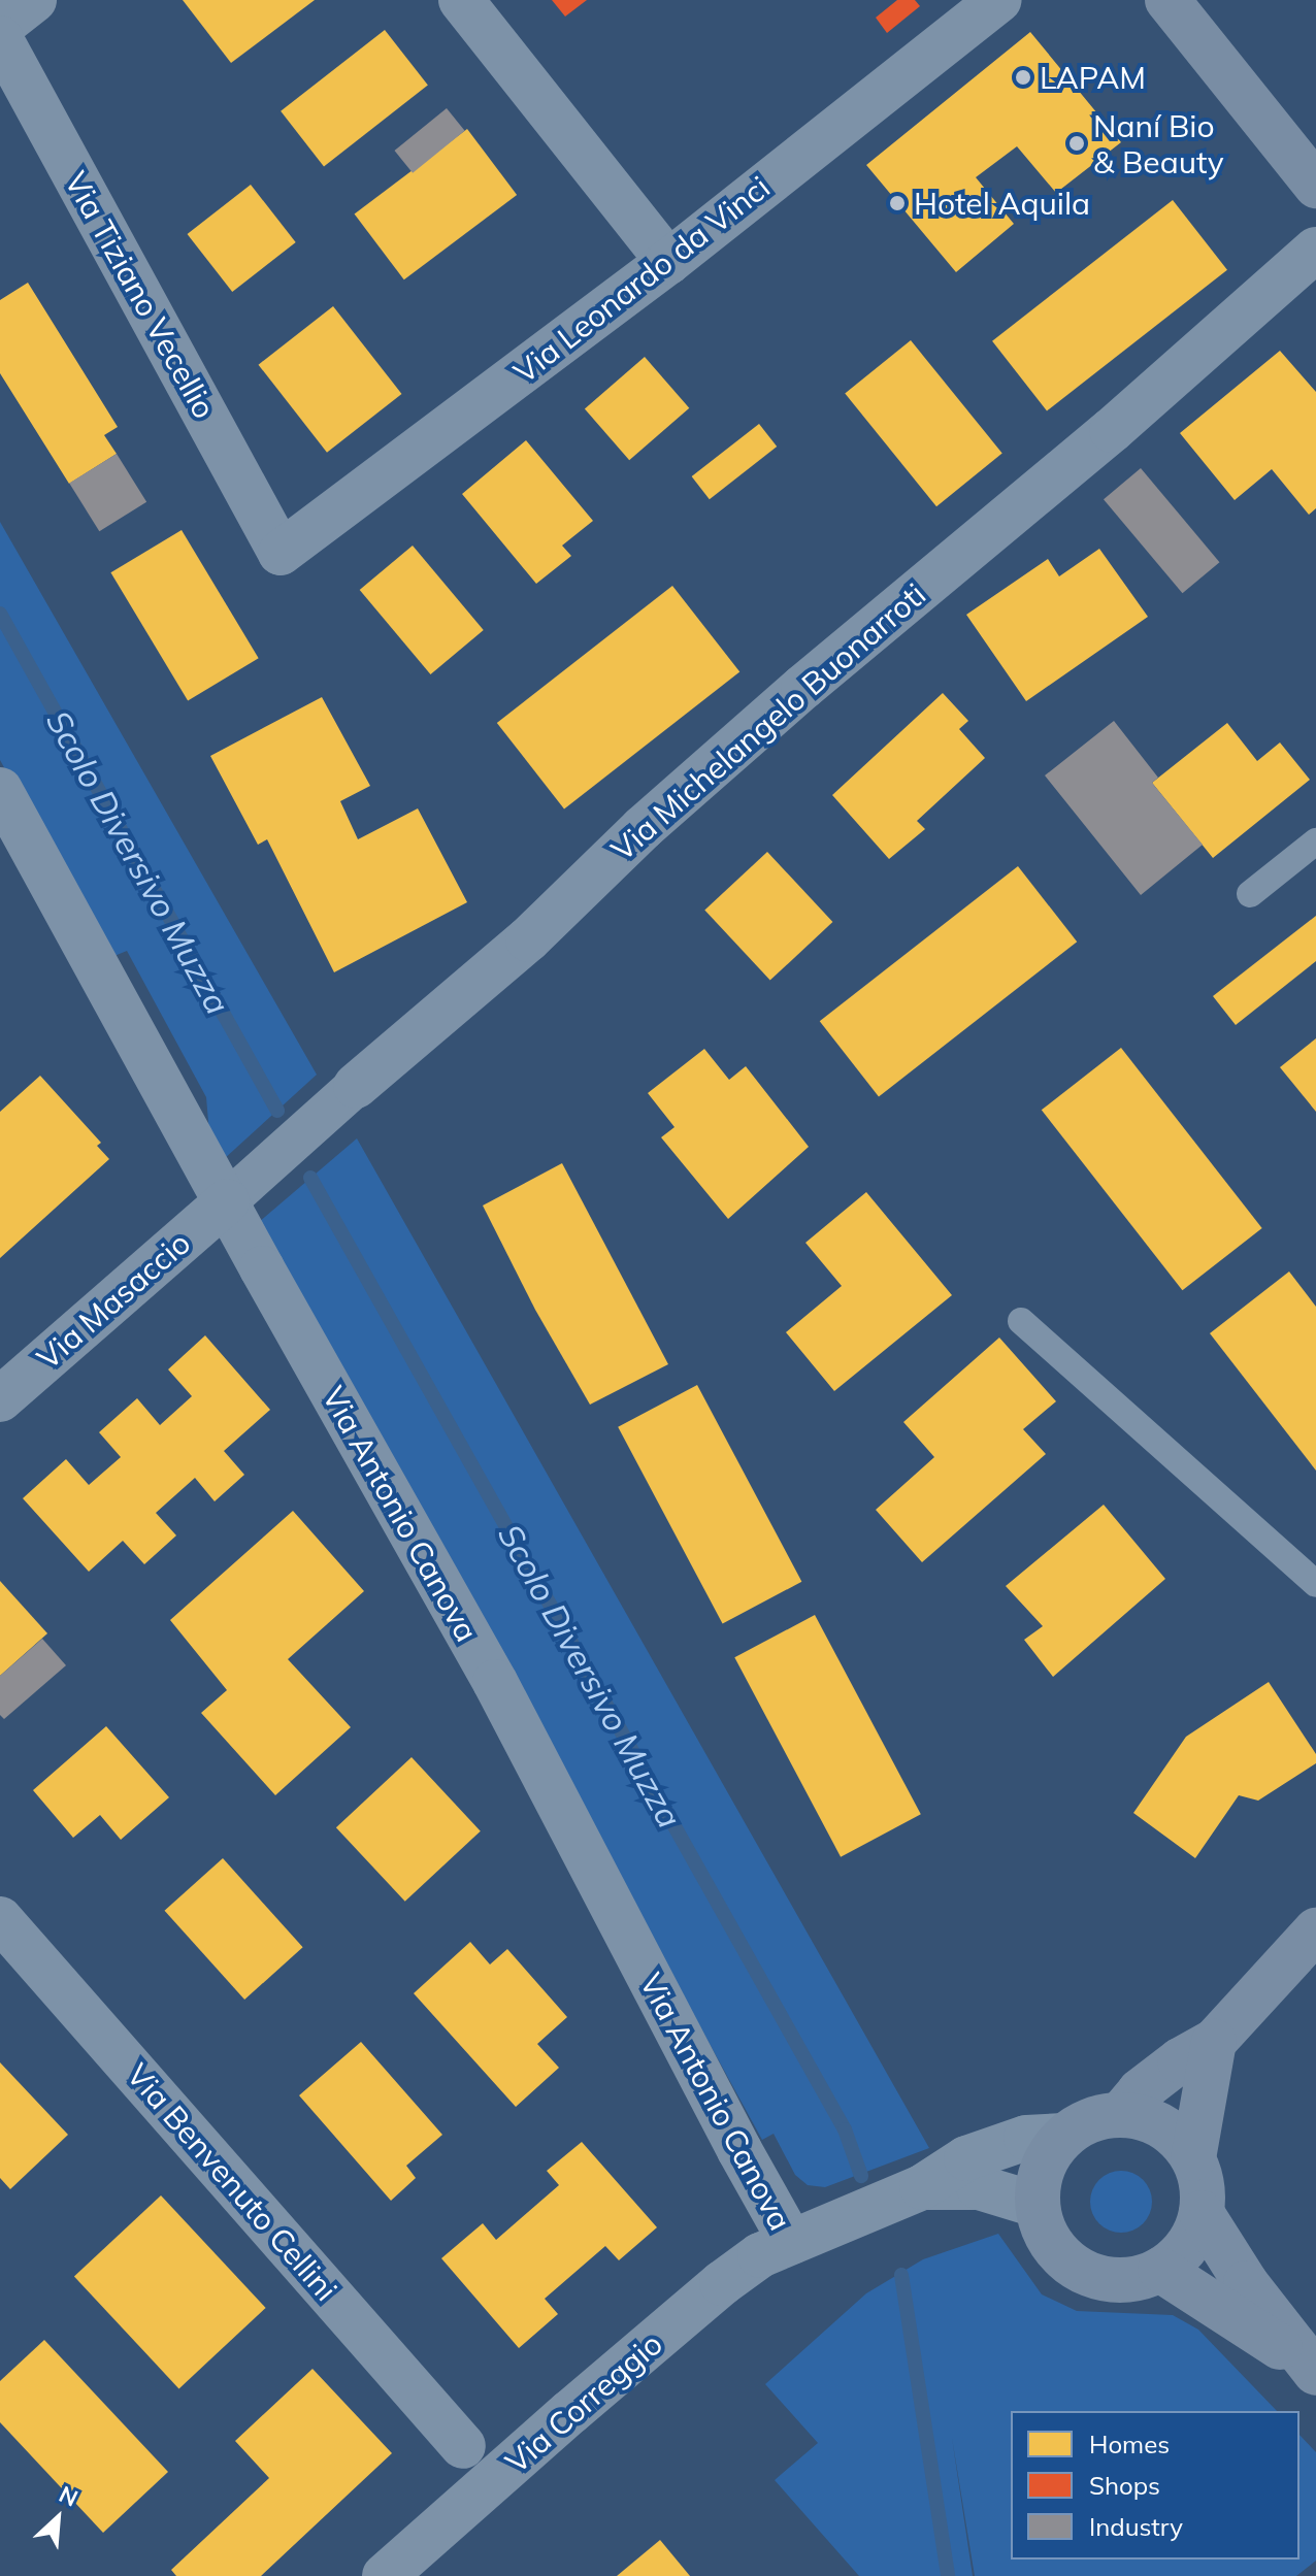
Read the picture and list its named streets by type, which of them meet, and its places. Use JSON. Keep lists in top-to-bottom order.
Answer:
{
  "streets": {
    "street": [
      "Via Leonardo da Vinci",
      "Via Tiziano Vecellio",
      "Via Michelangelo Buonarroti",
      "Via Masaccio",
      "Via Antonio Canova",
      "Via Benvenuto Cellini",
      "Via Correggio"
    ]
  },
  "crossings": [
    ["Via Leonardo da Vinci", "Via Tiziano Vecellio"],
    ["Via Michelangelo Buonarroti", "Via Masaccio"],
    ["Via Michelangelo Buonarroti", "Via Antonio Canova"],
    ["Via Masaccio", "Via Antonio Canova"],
    ["Via Antonio Canova", "Via Correggio"]
  ],
  "water": ["Scolo Diversivo Muzza"],
  "places": ["LAPAM", "Naní Bio & Beauty", "Hotel Aquila"],
  "legend": ["Homes", "Shops", "Industry"],
  "north": "top right"
}
